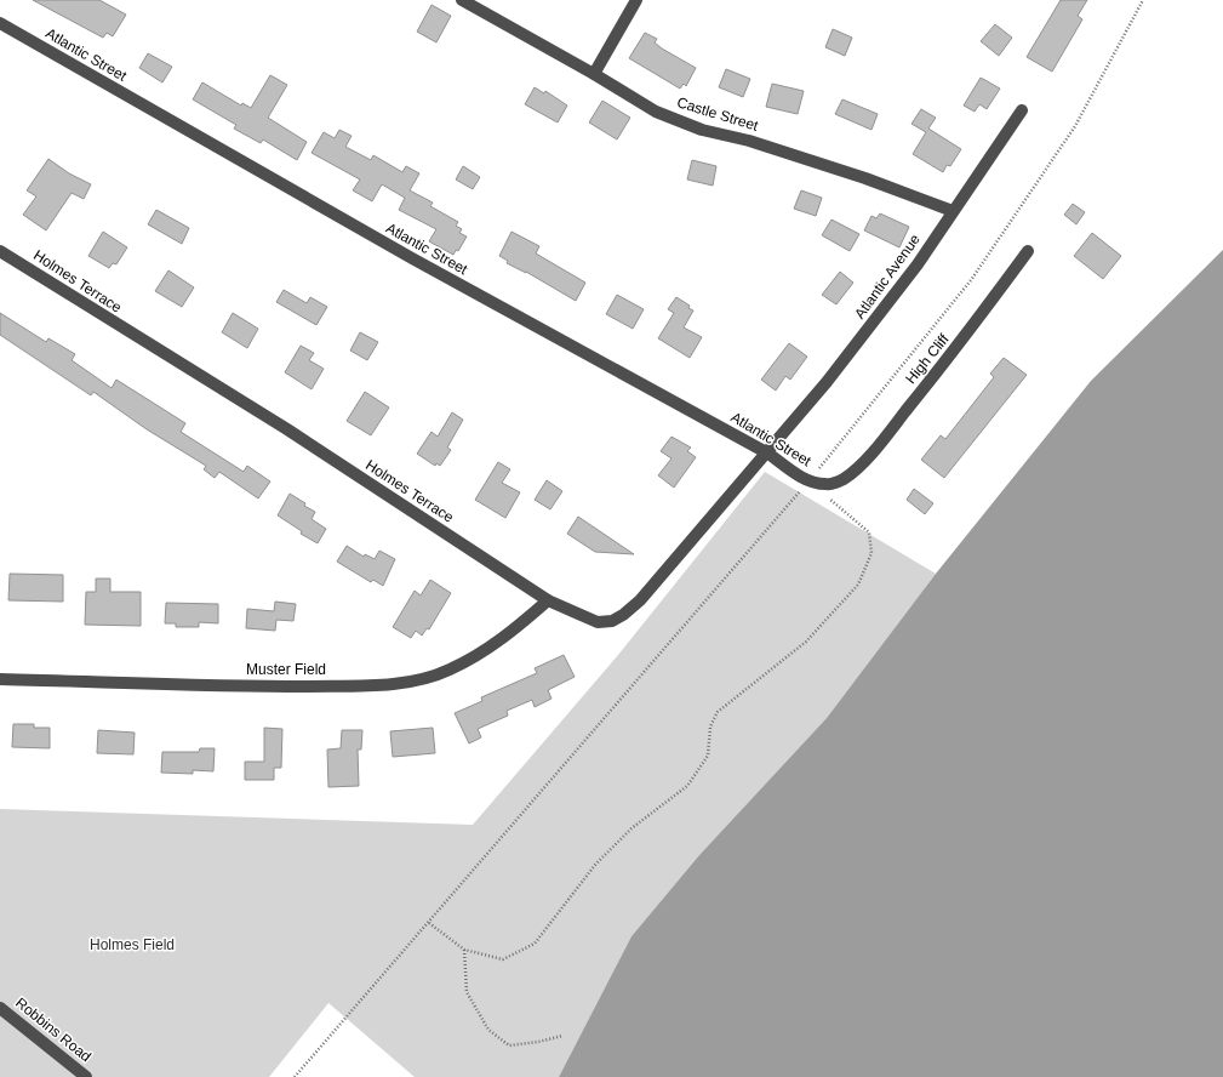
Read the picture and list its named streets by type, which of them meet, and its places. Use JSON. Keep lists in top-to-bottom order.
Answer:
{
  "streets": {
    "street": [
      "Atlantic Street",
      "Castle Street",
      "Atlantic Avenue",
      "Holmes Terrace",
      "High Cliff",
      "Muster Field",
      "Robbins Road"
    ]
  },
  "crossings": [
    ["Atlantic Street", "Atlantic Avenue"],
    ["Atlantic Street", "Holmes Terrace"],
    ["Atlantic Street", "High Cliff"],
    ["Castle Street", "Atlantic Avenue"],
    ["Atlantic Avenue", "Holmes Terrace"],
    ["Holmes Terrace", "Muster Field"]
  ],
  "parks": ["Holmes Field"]
}
